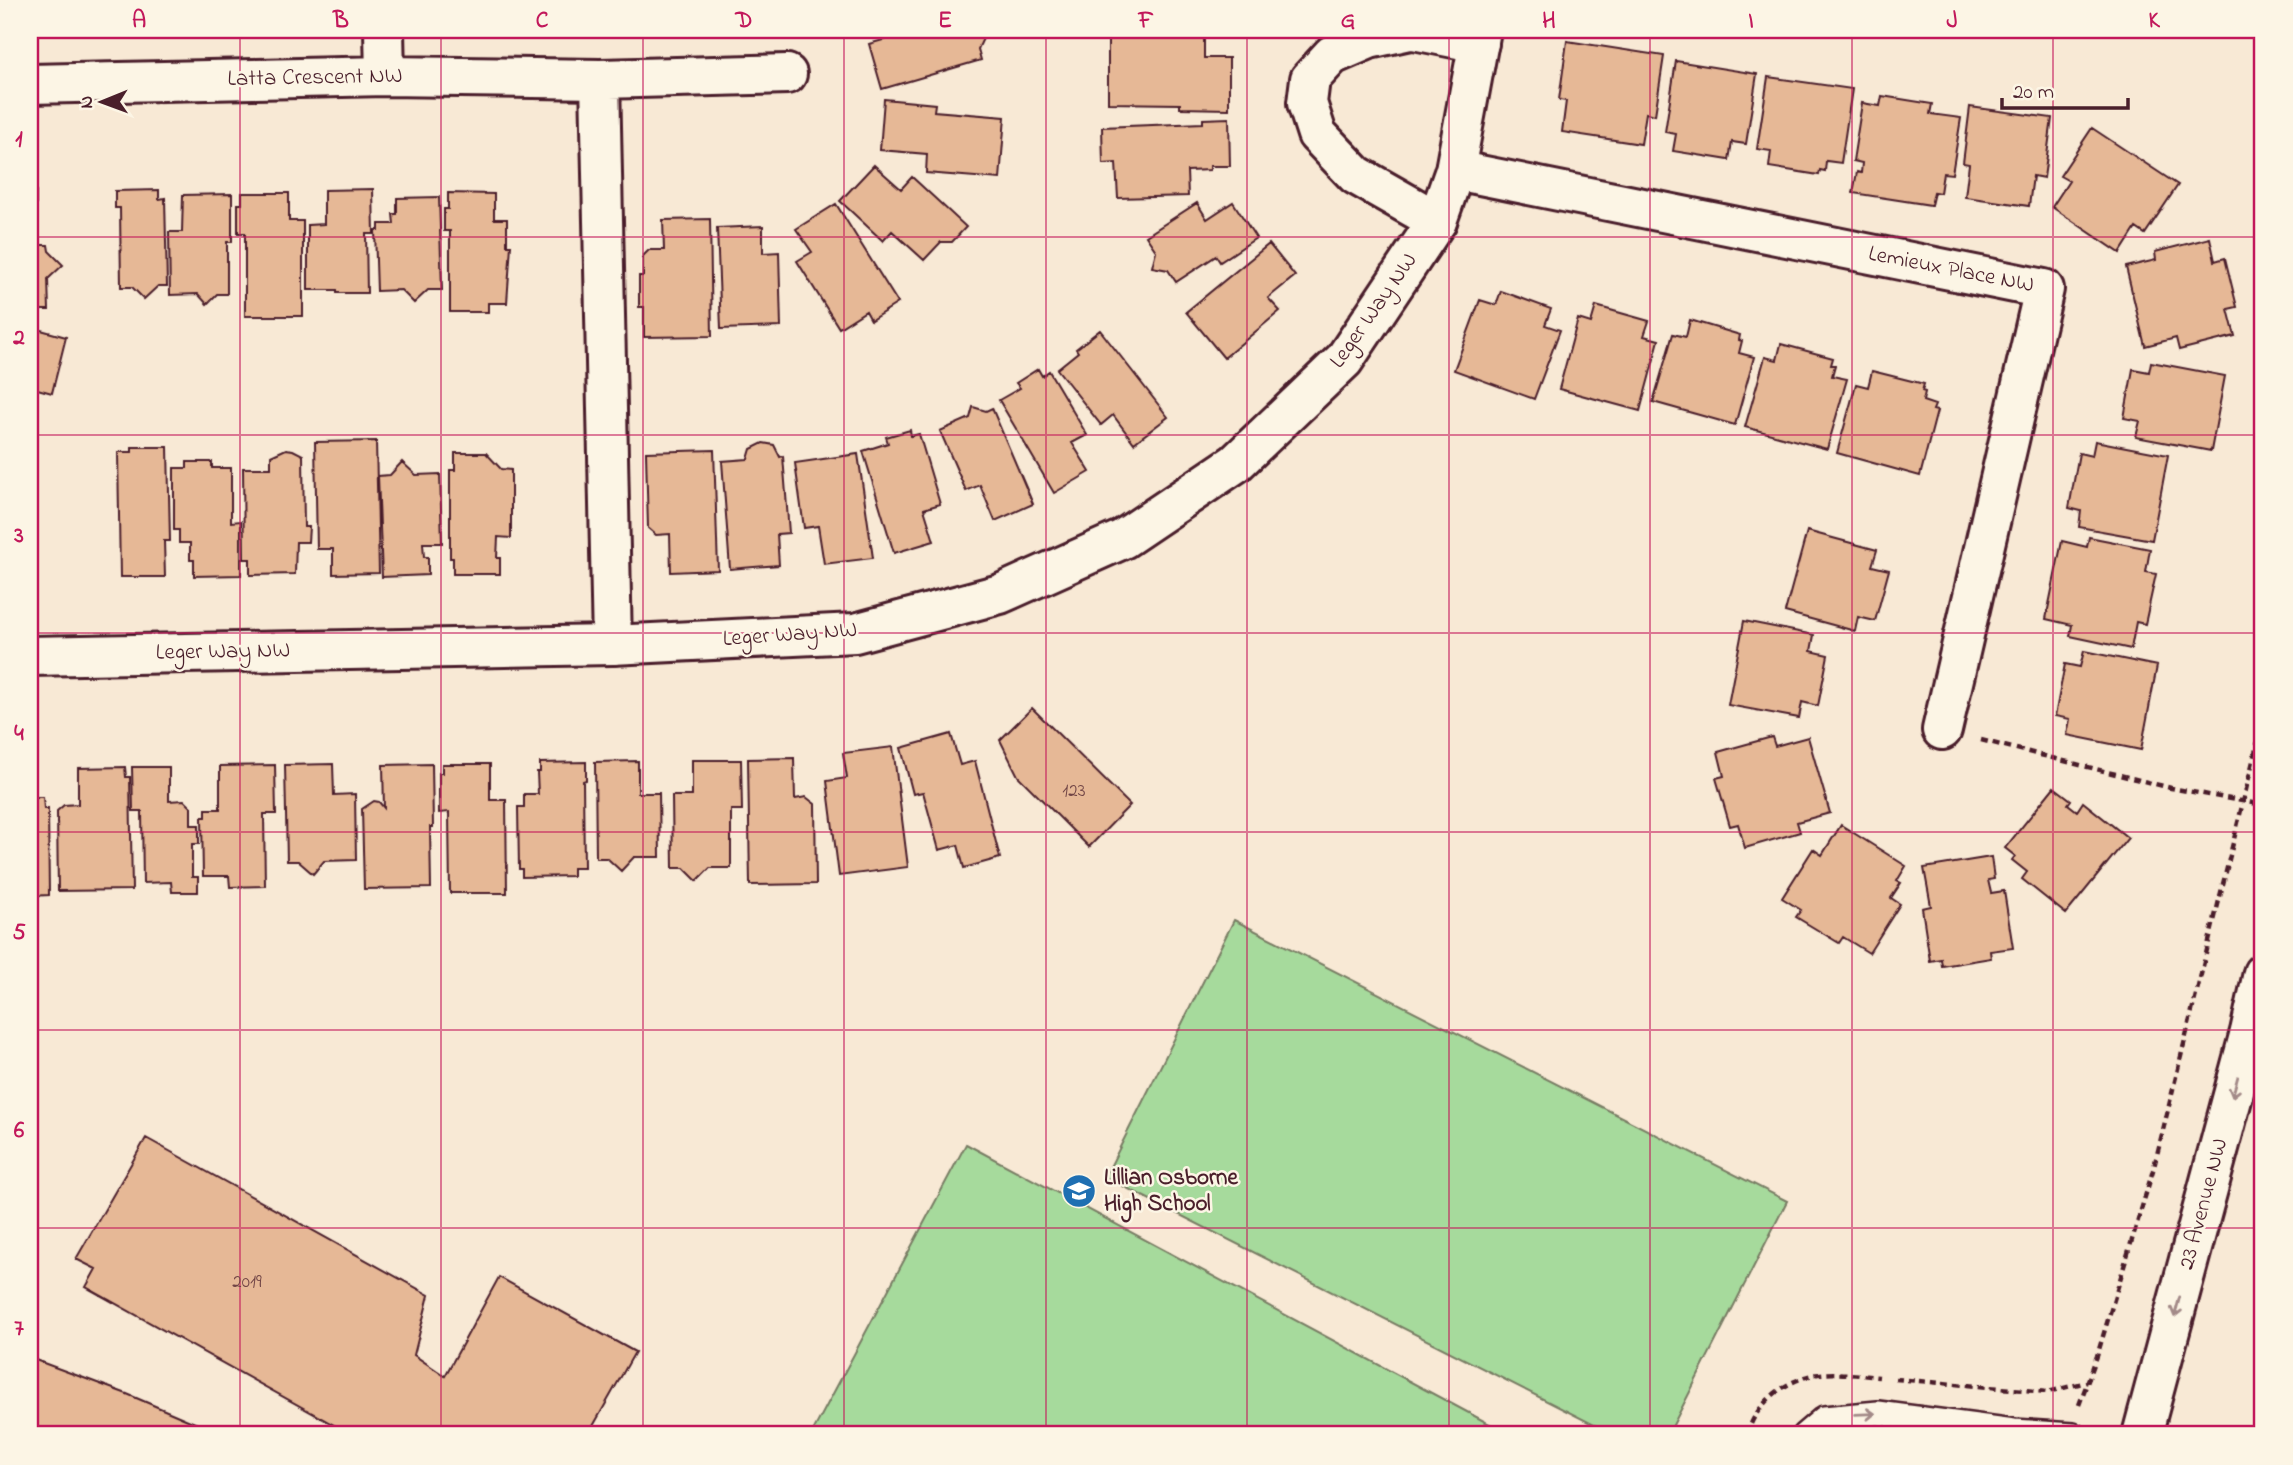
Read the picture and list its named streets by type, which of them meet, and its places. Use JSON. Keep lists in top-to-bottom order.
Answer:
{
  "streets": {
    "street": [
      "Latta Crescent NW",
      "Lemieux Place NW",
      "Leger Way NW",
      "23 Avenue NW"
    ]
  },
  "crossings": [
    ["Lemieux Place NW", "Leger Way NW"]
  ],
  "one_way": ["23 Avenue NW"],
  "places": {
    "school or university": ["Lillian Osborne High School"]
  },
  "house_numbers": ["123", "2019"],
  "scale_bar": "20 m",
  "north": "left",
  "grid": {
    "columns": [
      "A",
      "B",
      "C",
      "D",
      "E",
      "F",
      "G",
      "H",
      "I",
      "J",
      "K"
    ],
    "rows": [
      "1",
      "2",
      "3",
      "4",
      "5",
      "6",
      "7"
    ]
  }
}
